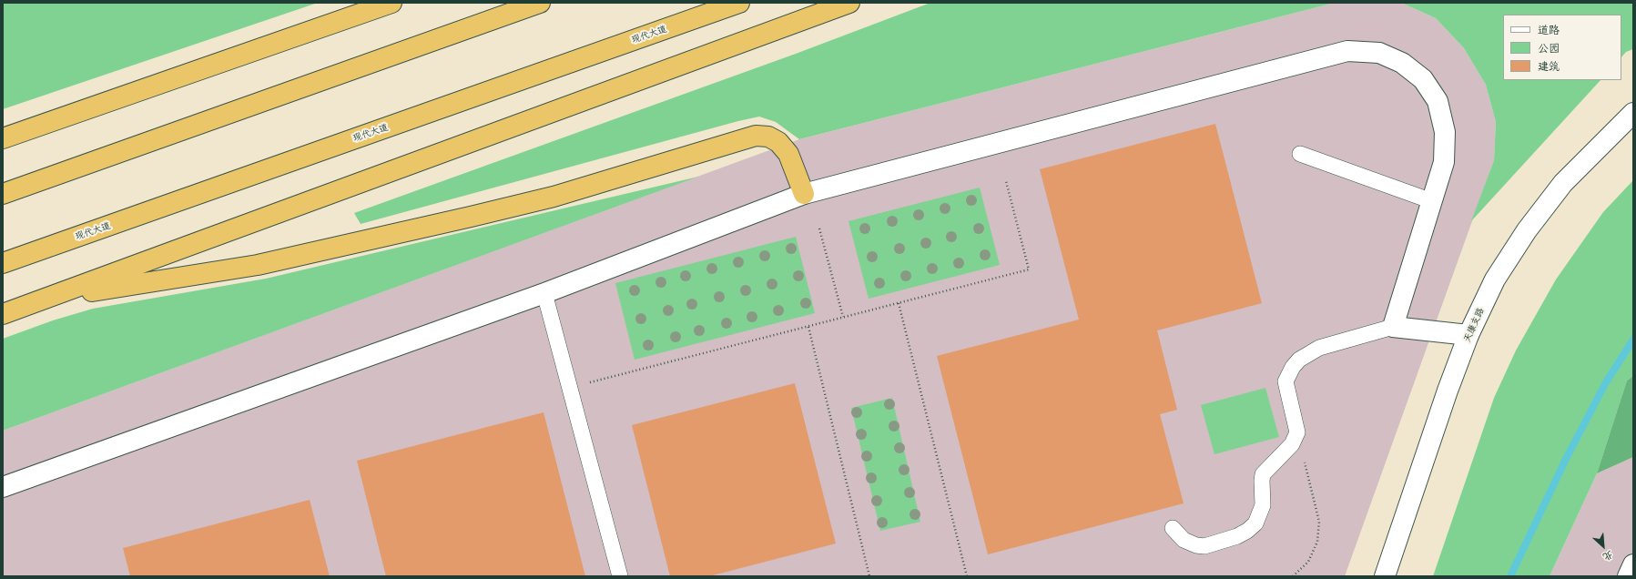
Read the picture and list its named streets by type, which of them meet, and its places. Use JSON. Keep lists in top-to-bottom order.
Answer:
{
  "streets": {
    "highway": ["现代大道"],
    "street": ["天康支路"]
  },
  "legend": ["道路", "公园", "建筑"],
  "north": "bottom right"
}
